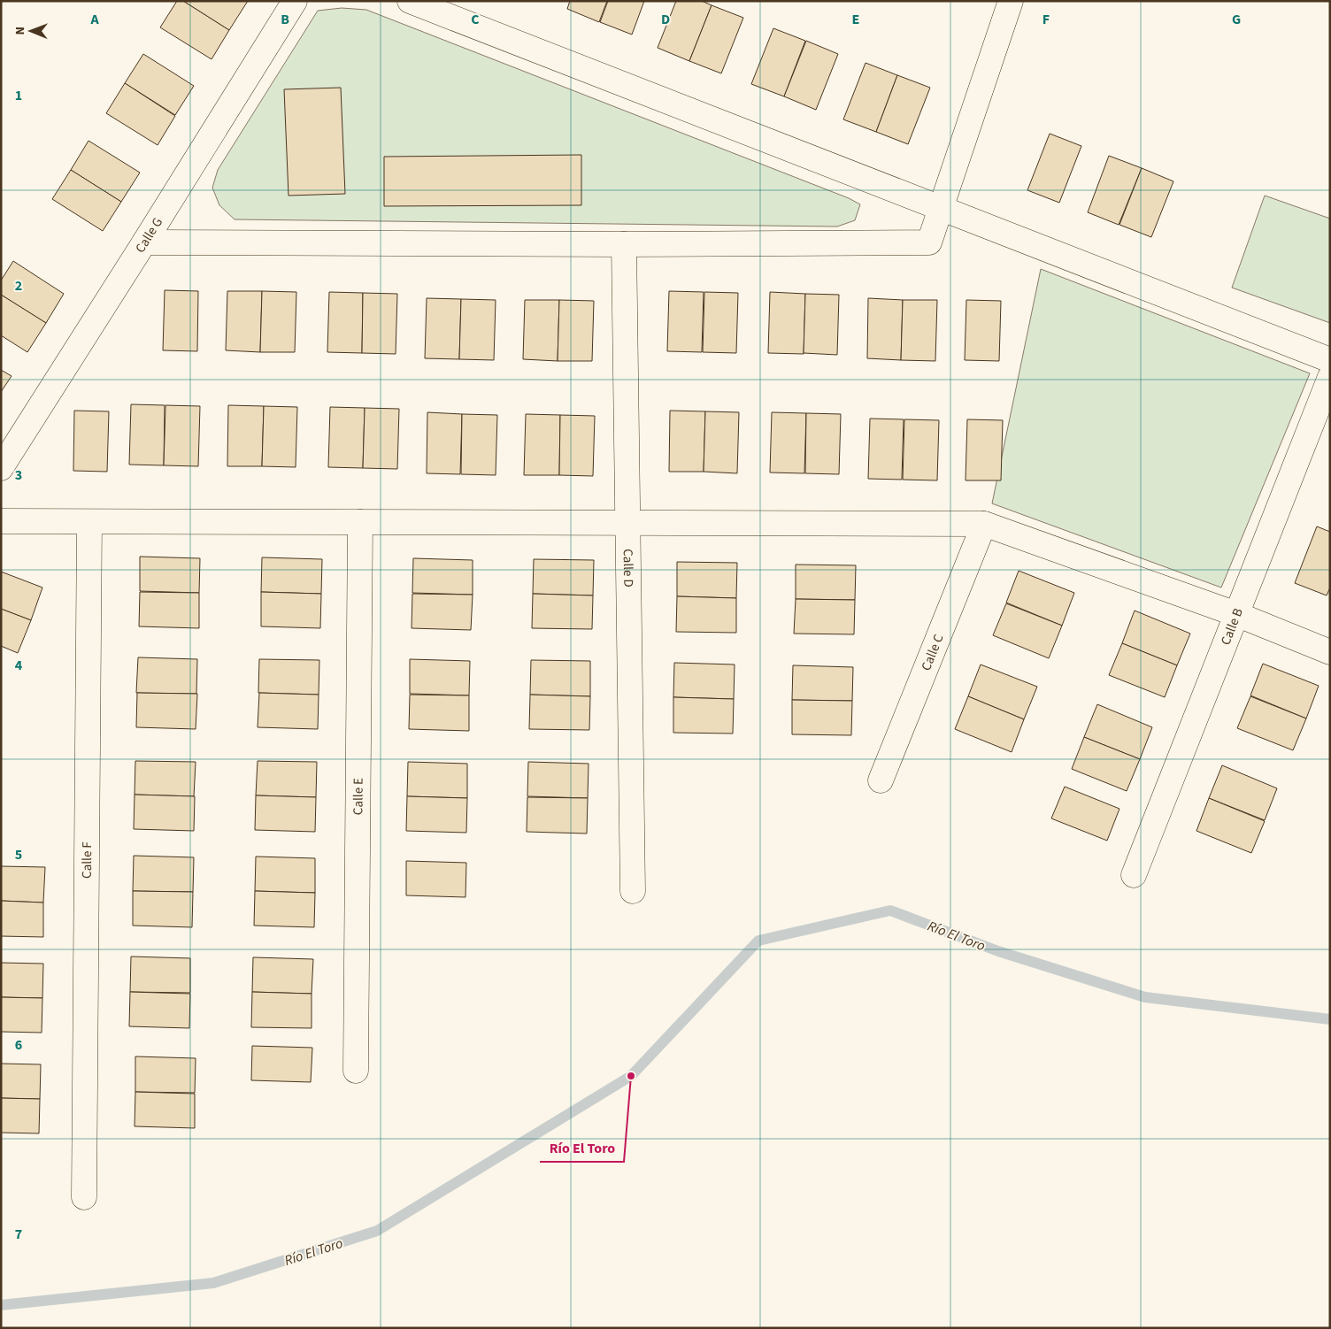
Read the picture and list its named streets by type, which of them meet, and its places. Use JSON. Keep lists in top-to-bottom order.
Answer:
{
  "streets": {
    "street": [
      "Calle G",
      "Calle D",
      "Calle B",
      "Calle C",
      "Calle E",
      "Calle F"
    ]
  },
  "water": ["Río El Toro"],
  "places": ["Río El Toro"],
  "north": "left",
  "grid": {
    "columns": [
      "A",
      "B",
      "C",
      "D",
      "E",
      "F",
      "G"
    ],
    "rows": [
      "1",
      "2",
      "3",
      "4",
      "5",
      "6",
      "7"
    ]
  }
}
